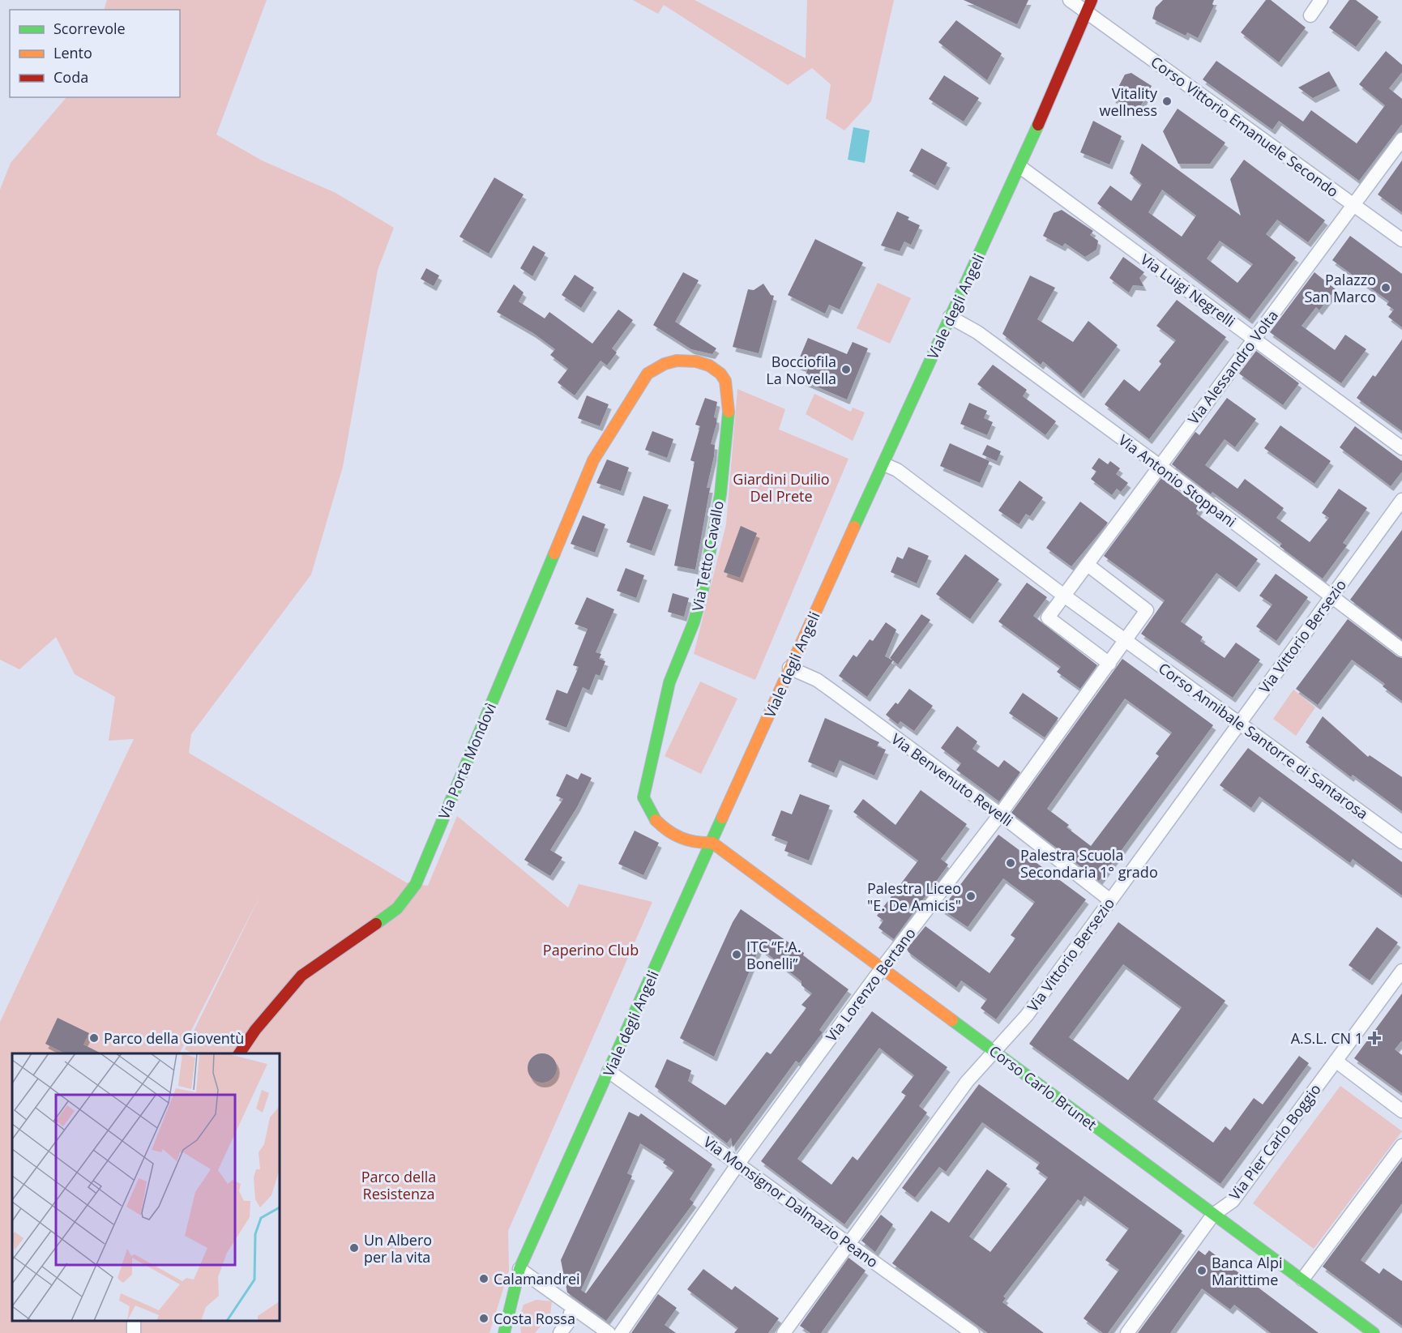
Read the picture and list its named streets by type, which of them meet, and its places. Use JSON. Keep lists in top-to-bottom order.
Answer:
{
  "streets": {
    "street": [
      "Corso Vittorio Emanuele Secondo",
      "Via Luigi Negrelli",
      "Viale degli Angeli",
      "Via Alessandro Volta",
      "Via Antonio Stoppani",
      "Via Tetto Cavallo",
      "Via Vittorio Bersezio",
      "Corso Annibale Santorre di Santarosa",
      "Via Porta Mondovì",
      "Via Benvenuto Revelli",
      "Via Lorenzo Bertano",
      "Corso Carlo Brunet",
      "Via Pier Carlo Boggio",
      "Via Monsignor Dalmazio Peano"
    ]
  },
  "crossings": [
    ["Corso Vittorio Emanuele Secondo", "Viale degli Angeli"],
    ["Corso Vittorio Emanuele Secondo", "Via Alessandro Volta"],
    ["Via Luigi Negrelli", "Viale degli Angeli"],
    ["Via Luigi Negrelli", "Via Alessandro Volta"],
    ["Viale degli Angeli", "Via Antonio Stoppani"],
    ["Viale degli Angeli", "Via Tetto Cavallo"],
    ["Viale degli Angeli", "Corso Annibale Santorre di Santarosa"],
    ["Viale degli Angeli", "Via Benvenuto Revelli"],
    ["Viale degli Angeli", "Corso Carlo Brunet"],
    ["Viale degli Angeli", "Via Monsignor Dalmazio Peano"],
    ["Via Alessandro Volta", "Via Antonio Stoppani"],
    ["Via Alessandro Volta", "Corso Annibale Santorre di Santarosa"],
    ["Via Antonio Stoppani", "Via Vittorio Bersezio"],
    ["Via Tetto Cavallo", "Via Porta Mondovì"],
    ["Via Tetto Cavallo", "Corso Carlo Brunet"],
    ["Via Vittorio Bersezio", "Corso Annibale Santorre di Santarosa"],
    ["Via Vittorio Bersezio", "Via Benvenuto Revelli"],
    ["Via Vittorio Bersezio", "Corso Carlo Brunet"],
    ["Via Vittorio Bersezio", "Via Monsignor Dalmazio Peano"],
    ["Corso Annibale Santorre di Santarosa", "Via Lorenzo Bertano"],
    ["Via Benvenuto Revelli", "Via Lorenzo Bertano"],
    ["Via Lorenzo Bertano", "Corso Carlo Brunet"],
    ["Via Lorenzo Bertano", "Via Monsignor Dalmazio Peano"],
    ["Corso Carlo Brunet", "Via Pier Carlo Boggio"]
  ],
  "parks": ["Giardini Duilio Del Prete", "Paperino Club", "Parco della Resistenza"],
  "places": {
    "other": [
      "Vitality wellness",
      "Palazzo San Marco",
      "Bocciofila La Novella",
      "Palestra Scuola Secondaria 1° grado",
      "Palestra Liceo \"E. De Amicis\"",
      "ITC “F.A. Bonelli”",
      "Parco della Gioventù",
      "Un Albero per la vita",
      "Banca Alpi Marittime",
      "Calamandrei",
      "Costa Rossa"
    ],
    "health": ["A.S.L. CN 1"]
  },
  "legend": ["Scorrevole", "Lento", "Coda"]
}
